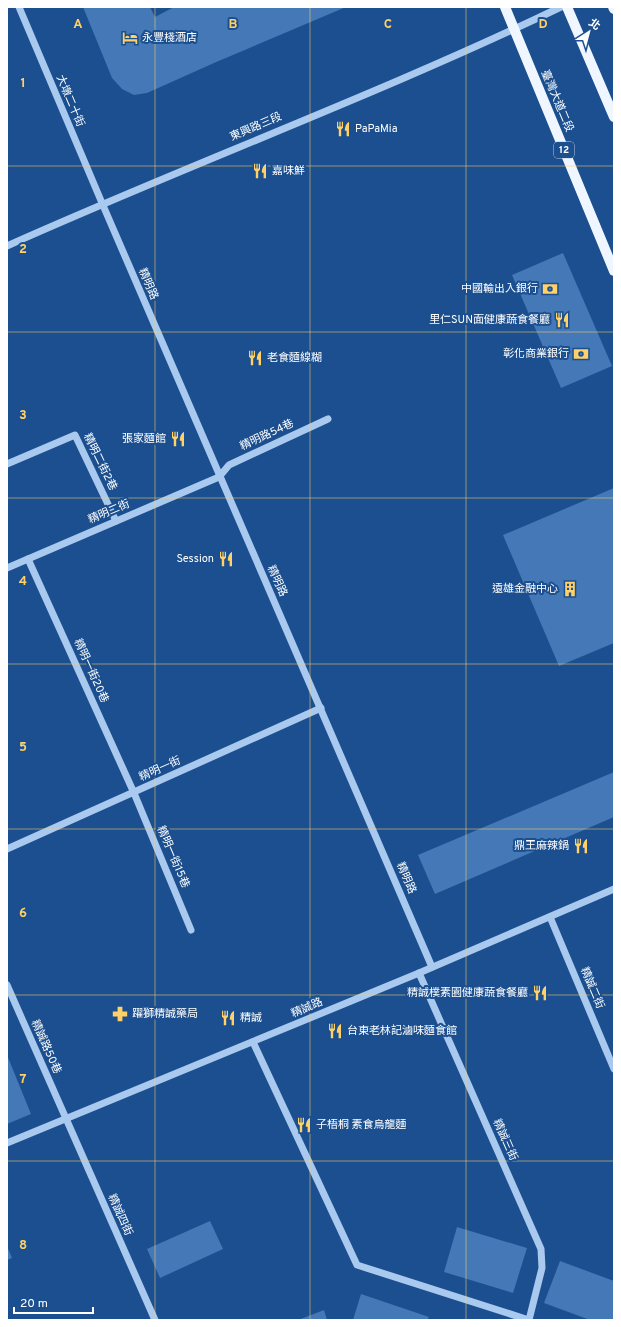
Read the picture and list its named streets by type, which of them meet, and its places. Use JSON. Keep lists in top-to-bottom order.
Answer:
{
  "streets": {
    "main road": ["臺灣大道二段", "12"],
    "street": [
      "大墩二十街",
      "東興路三段",
      "精明路",
      "精明路54巷",
      "精明二街2巷",
      "精明二街",
      "精明一街20巷",
      "精明一街",
      "精明一街15巷",
      "精誠二街",
      "精誠路",
      "精誠路50巷",
      "精誠三街",
      "精誠四街"
    ]
  },
  "crossings": [
    ["大墩二十街", "東興路三段"],
    ["大墩二十街", "精明路"],
    ["臺灣大道二段", "東興路三段"],
    ["東興路三段", "精明路"],
    ["精明路", "精明路54巷"],
    ["精明路", "精明二街"],
    ["精明路", "精明一街"],
    ["精明路", "精誠路"],
    ["精明路54巷", "精明二街"],
    ["精明二街2巷", "精明二街"],
    ["精明二街", "精明一街20巷"],
    ["精明一街20巷", "精明一街"],
    ["精明一街20巷", "精明一街15巷"],
    ["精明一街", "精明一街15巷"],
    ["精誠二街", "精誠路"],
    ["精誠路", "精誠路50巷"],
    ["精誠路", "精誠三街"],
    ["精誠路", "精誠四街"],
    ["精誠路50巷", "精誠四街"]
  ],
  "places": {
    "hotel": ["永豐棧酒店"],
    "restaurant": [
      "PaPaMia",
      "嘉味鮮",
      "里仁SUN面健康蔬食餐廳",
      "老食麵線糊",
      "張家麵館",
      "Session",
      "鼎王麻辣鍋",
      "精誠樸素園健康蔬食餐廳",
      "精誠",
      "台東老林記滷味麵食館",
      "子梧桐 素食烏龍麵"
    ],
    "bank": ["中國輸出入銀行", "彰化商業銀行"],
    "building": ["遠雄金融中心"],
    "pharmacy": ["躍獅精誠藥局"]
  },
  "scale_bar": "20 m",
  "north": "top right",
  "grid": {
    "columns": [
      "A",
      "B",
      "C",
      "D"
    ],
    "rows": [
      "1",
      "2",
      "3",
      "4",
      "5",
      "6",
      "7",
      "8"
    ]
  }
}
